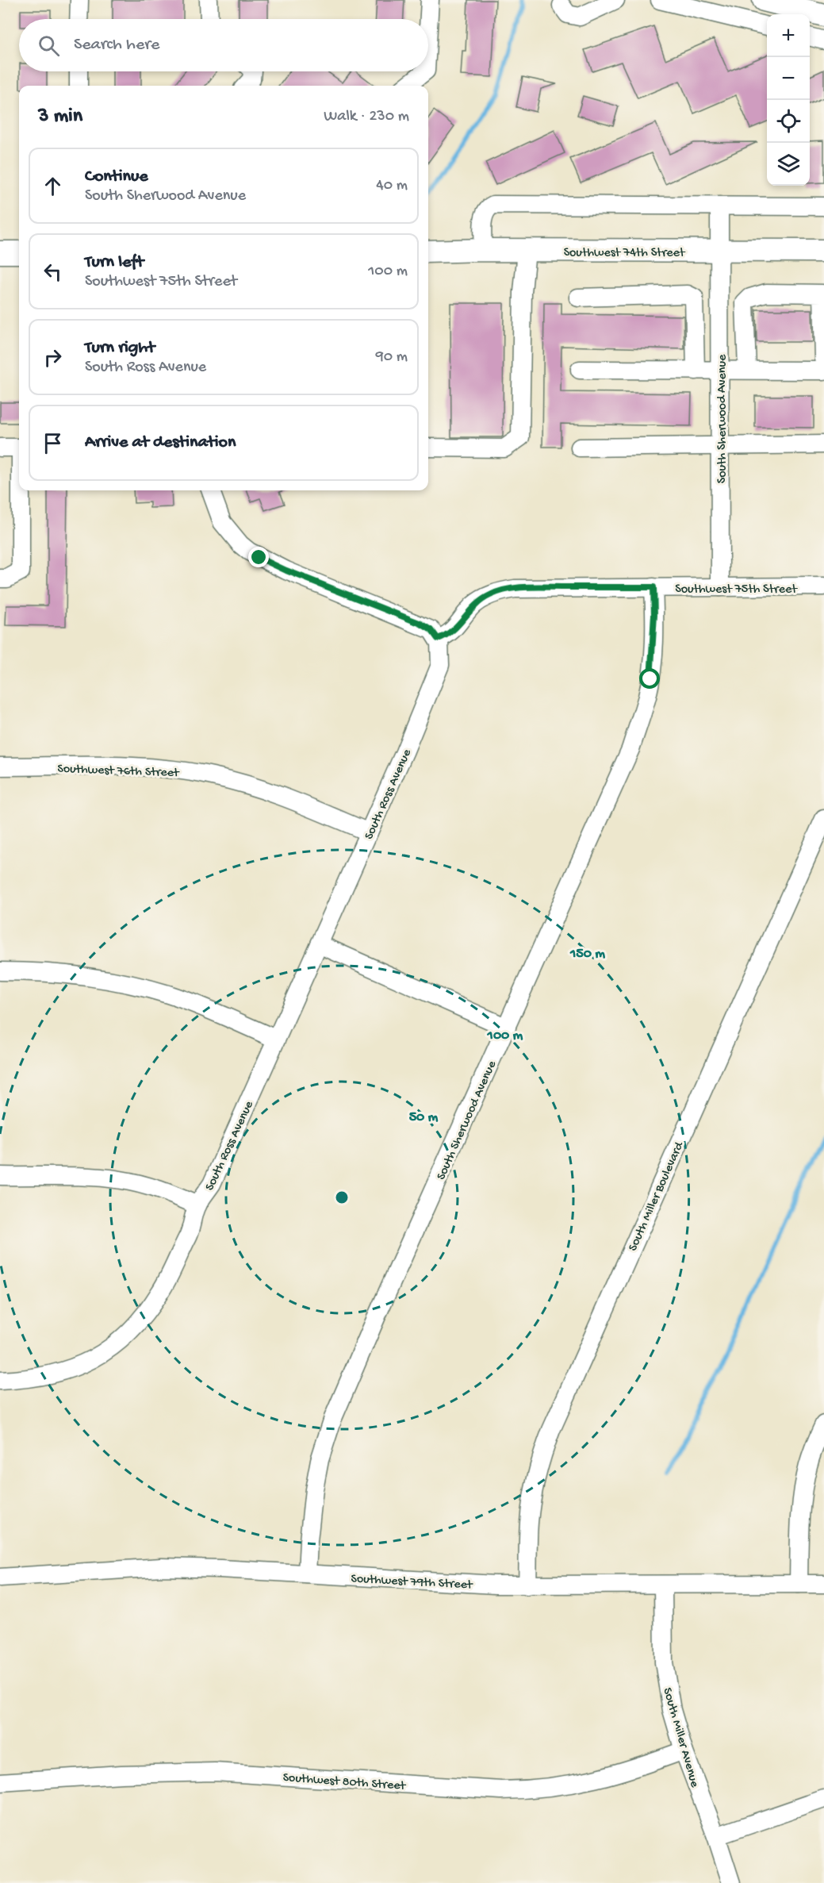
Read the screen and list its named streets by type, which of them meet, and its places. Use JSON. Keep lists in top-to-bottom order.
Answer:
{
  "streets": {
    "main road": ["Southwest 74th Street"],
    "street": [
      "South Sherwood Avenue",
      "Southwest 75th Street",
      "Southwest 76th Street",
      "South Ross Avenue",
      "South Miller Boulevard",
      "Southwest 79th Street",
      "South Miller Avenue",
      "Southwest 80th Street"
    ]
  },
  "crossings": [
    ["Southwest 74th Street", "South Sherwood Avenue"],
    ["South Sherwood Avenue", "Southwest 75th Street"],
    ["South Sherwood Avenue", "Southwest 79th Street"],
    ["Southwest 75th Street", "South Ross Avenue"],
    ["Southwest 76th Street", "South Ross Avenue"],
    ["South Miller Boulevard", "Southwest 79th Street"],
    ["Southwest 79th Street", "South Miller Avenue"],
    ["South Miller Avenue", "Southwest 80th Street"]
  ],
  "page": {
    "map_buttons": ["+", "−"],
    "search": "Search here",
    "heading": ["3 min", "Walk · 230 m"],
    "list": [
      ["Continue", "South Sherwood Avenue", "40 m"],
      ["Turn left", "Southwest 75th Street", "100 m"],
      ["Turn right", "South Ross Avenue", "90 m"],
      "Arrive at destination"
    ]
  },
  "rings": ["150 m", "100 m", "50 m"]
}
